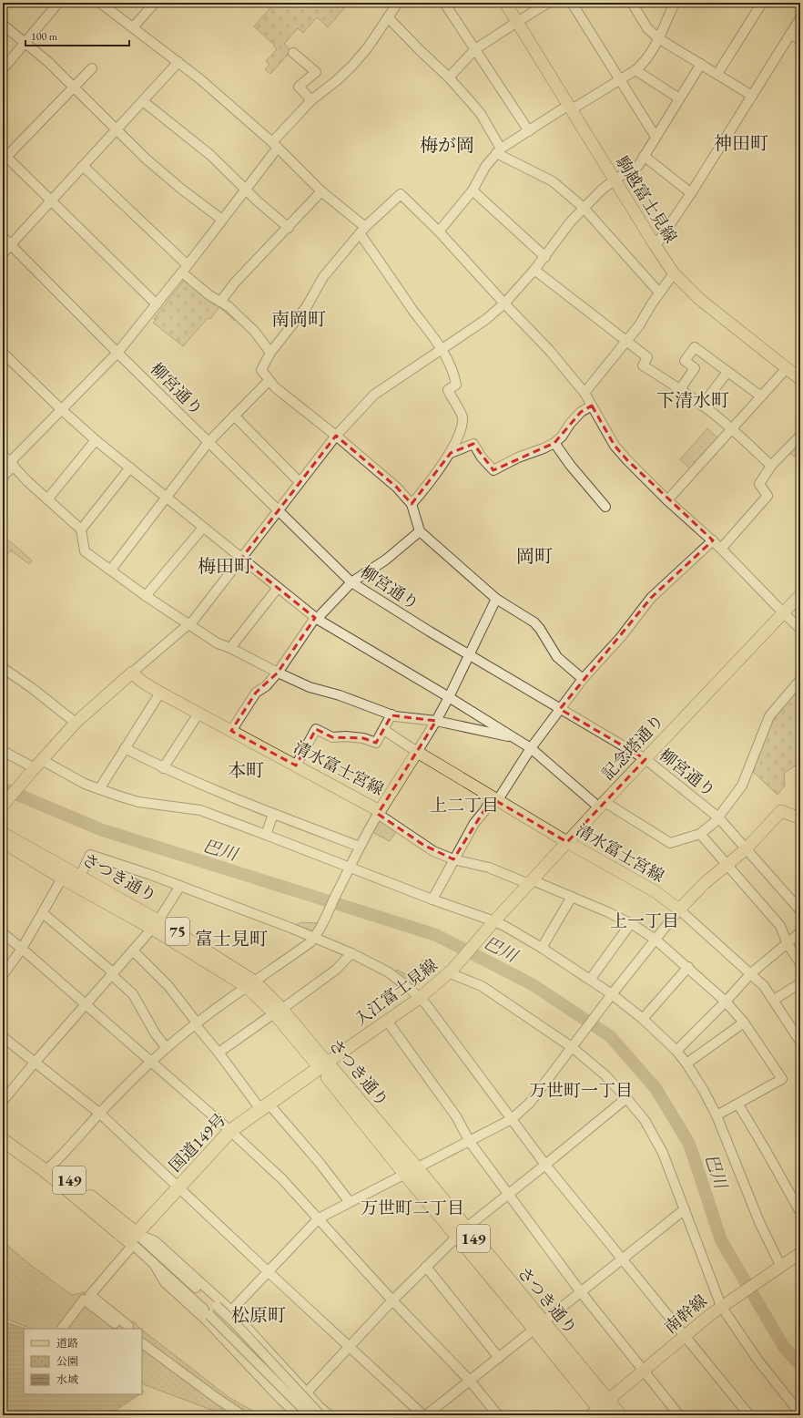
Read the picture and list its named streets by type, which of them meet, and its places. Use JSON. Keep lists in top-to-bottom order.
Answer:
{
  "streets": {
    "highway": ["さつき通り", "国道149号", "149"],
    "main road": [
      "駒越富士見線",
      "記念塔通り",
      "清水富士宮線",
      "75",
      "入江富士見線",
      "南幹線"
    ],
    "street": ["柳宮通り"]
  },
  "crossings": [
    ["柳宮通り", "記念塔通り"],
    ["記念塔通り", "清水富士宮線"],
    ["記念塔通り", "入江富士見線"],
    ["さつき通り", "入江富士見線"],
    ["さつき通り", "国道149号"],
    ["さつき通り", "南幹線"],
    ["入江富士見線", "国道149号"],
    ["国道149号", "149"]
  ],
  "districts": [
    "神田町",
    "梅が岡",
    "南岡町",
    "下清水町",
    "岡町",
    "梅田町",
    "本町",
    "上二丁目",
    "上一丁目",
    "富士見町",
    "万世町一丁目",
    "万世町二丁目",
    "松原町"
  ],
  "water": ["巴川"],
  "legend": ["道路", "公園", "水域"],
  "scale_bar": "100 m"
}
